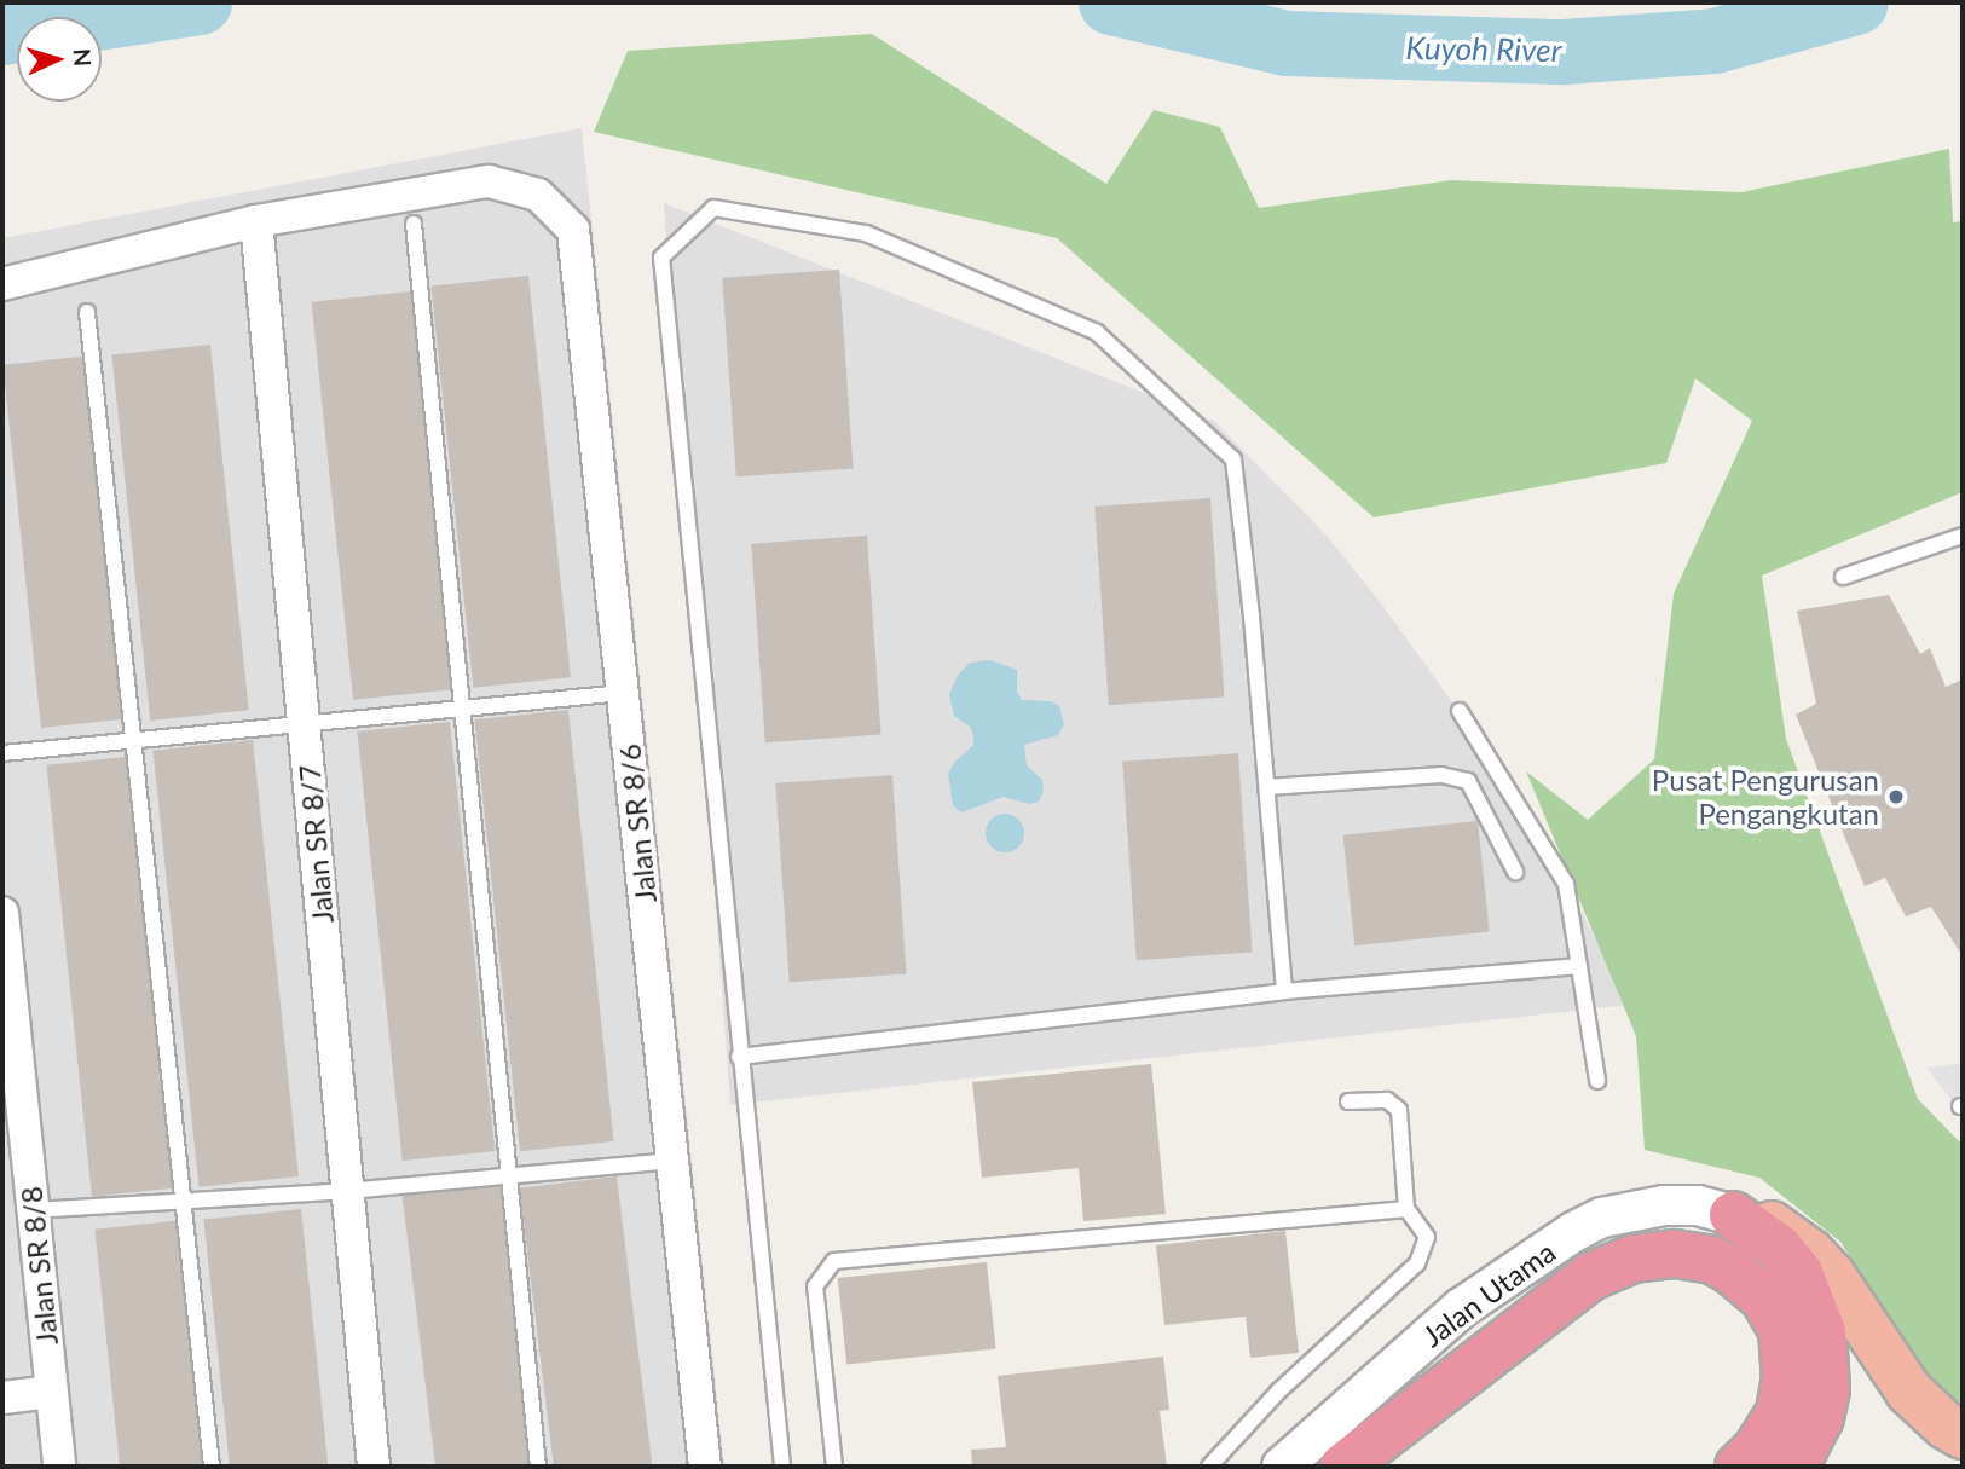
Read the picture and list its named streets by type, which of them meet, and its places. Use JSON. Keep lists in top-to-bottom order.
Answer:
{
  "streets": {
    "street": [
      "Jalan SR 8/6",
      "Jalan SR 8/7",
      "Jalan SR 8/8",
      "Jalan Utama"
    ]
  },
  "crossings": [
    ["Jalan SR 8/6", "Jalan SR 8/7"]
  ],
  "water": ["Kuyoh River"],
  "places": ["Pusat Pengurusan Pengangkutan"],
  "north": "right"
}
